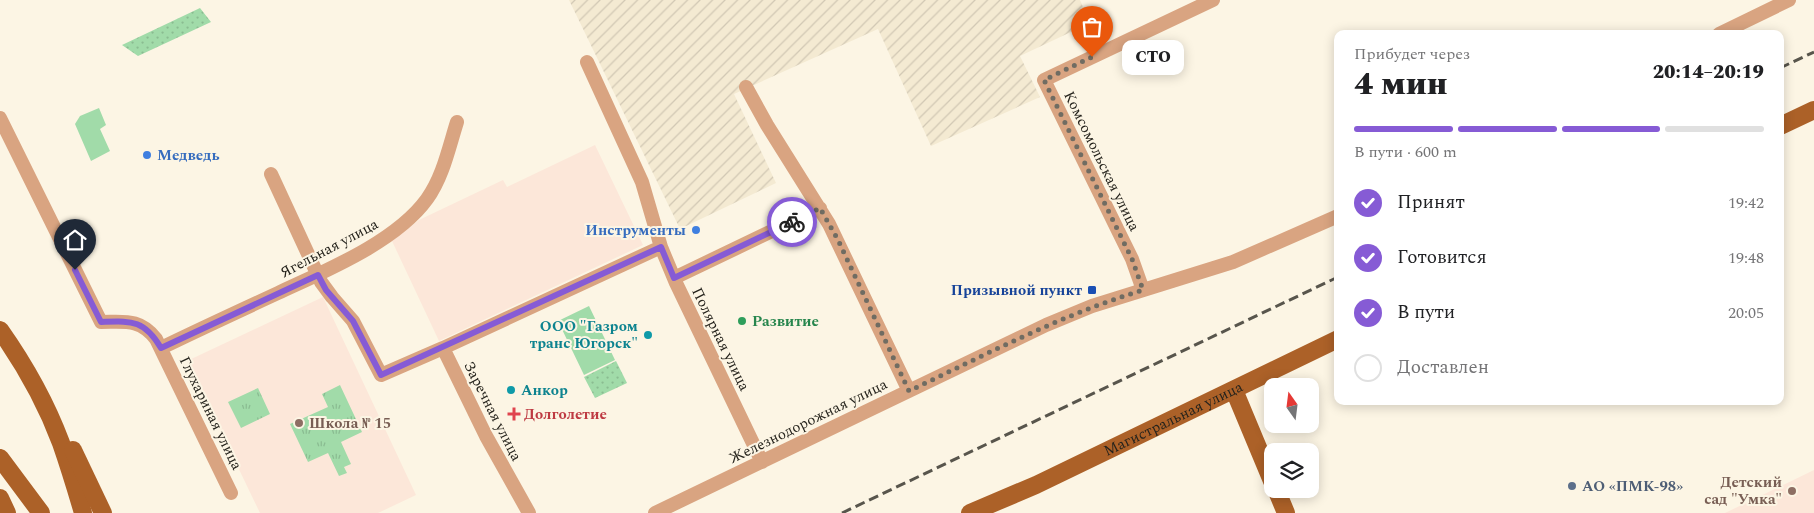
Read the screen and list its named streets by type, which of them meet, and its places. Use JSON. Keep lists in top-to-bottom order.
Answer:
{
  "streets": {
    "main road": ["Магистральная улица"],
    "street": [
      "Комсомольская улица",
      "Ягельная улица",
      "Полярная улица",
      "Заречная улица",
      "Глухариная улица",
      "Железнодорожная улица"
    ]
  },
  "crossings": [
    ["Комсомольская улица", "Железнодорожная улица"],
    ["Ягельная улица", "Глухариная улица"],
    ["Полярная улица", "Железнодорожная улица"]
  ],
  "places": {
    "other": [
      "СТО",
      "Медведь",
      "Инструменты",
      "Развитие",
      "ООО \"Газром транс Югорск\"",
      "Анкор",
      "Школа № 15",
      "АО «ПМК-98»",
      "Детский сад \"Умка\""
    ],
    "transit": ["Призывной пункт"],
    "health": ["Долголетие"]
  },
  "north": "top",
  "page": {
    "heading": ["4 мин", "Прибудет через", "20:14–20:19"],
    "bubble": "СТО",
    "bar": "В пути · 600 m",
    "list": [
      ["Принят", "19:42"],
      ["Готовится", "19:48"],
      ["В пути", "20:05"],
      "Доставлен"
    ]
  }
}
